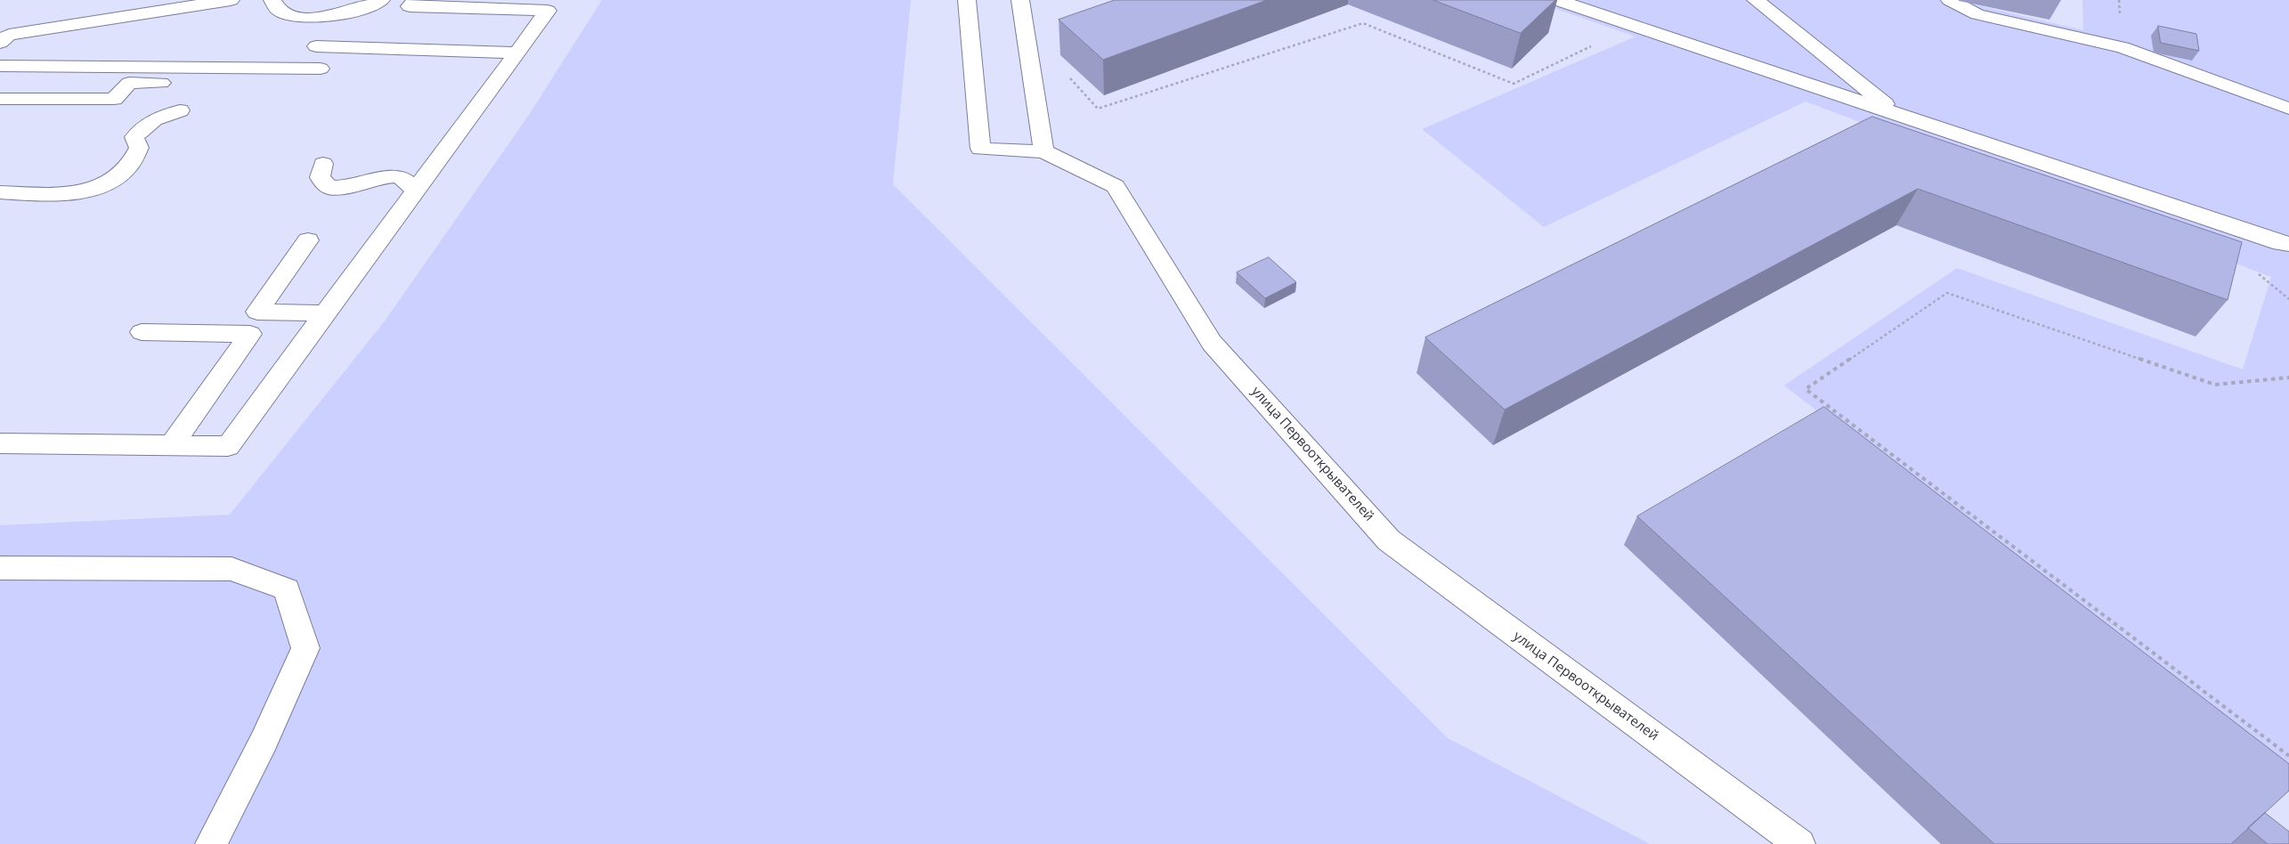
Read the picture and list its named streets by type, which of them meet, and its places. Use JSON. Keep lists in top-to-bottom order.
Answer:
{
  "streets": {
    "street": ["улица Первооткрывателей"]
  }
}
